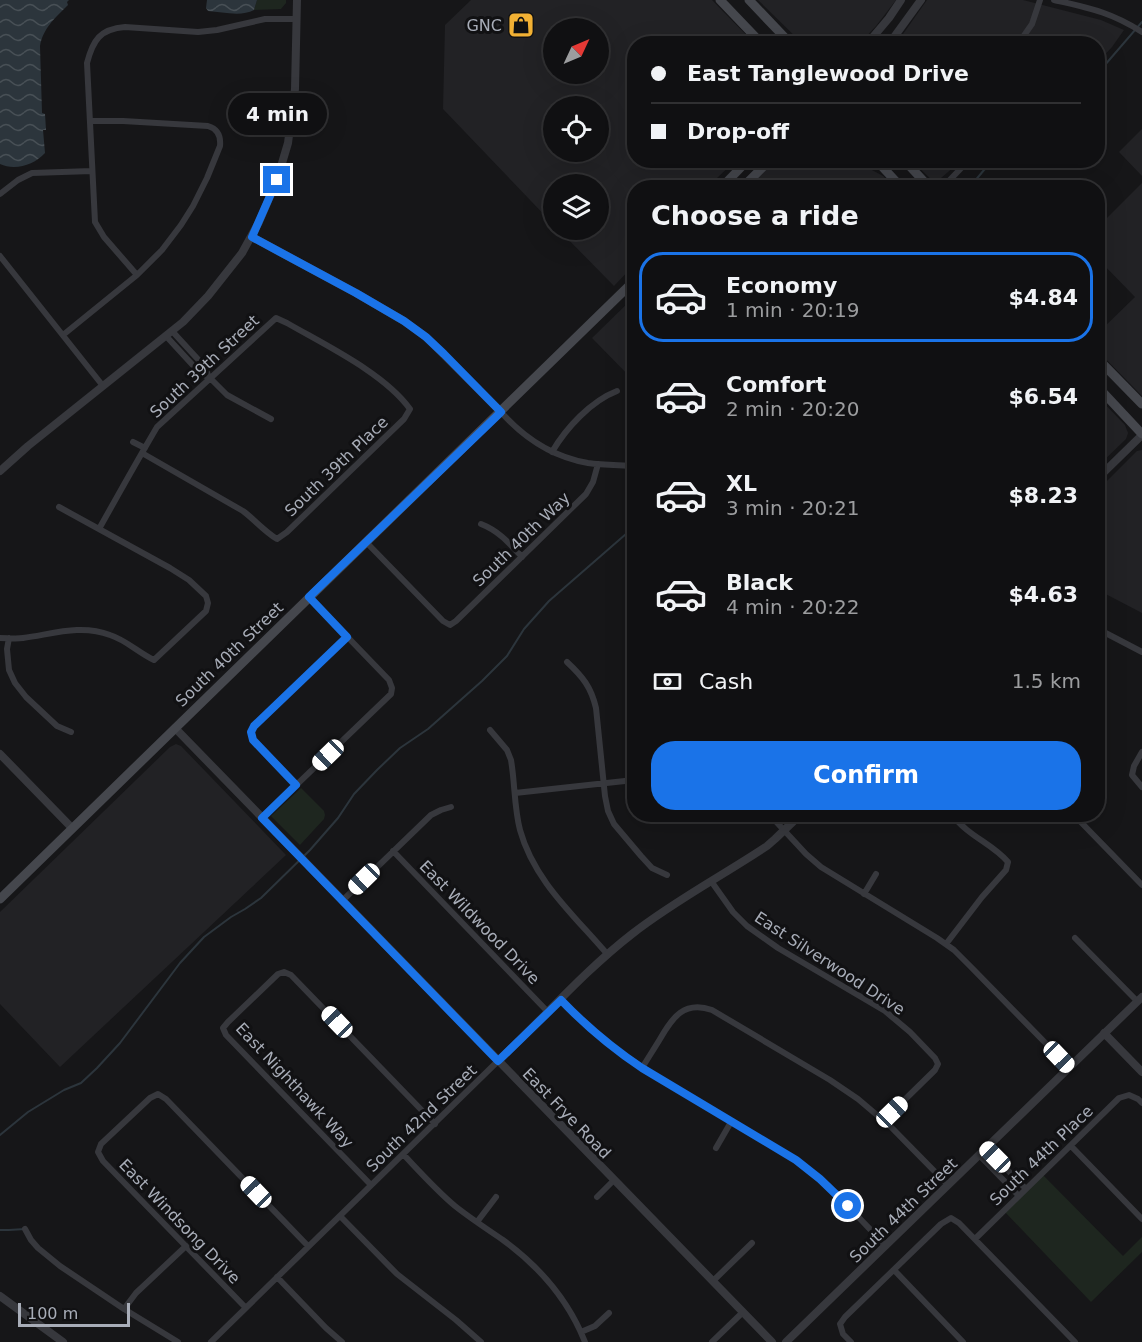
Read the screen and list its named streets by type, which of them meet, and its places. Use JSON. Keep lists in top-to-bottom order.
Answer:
{
  "streets": {
    "main road": ["South 40th Street"],
    "street": [
      "South 39th Street",
      "South 39th Place",
      "South 40th Way",
      "East Wildwood Drive",
      "East Silverwood Drive",
      "East Nighthawk Way",
      "East Frye Road",
      "South 42nd Street",
      "South 44th Place",
      "South 44th Street",
      "East Windsong Drive"
    ]
  },
  "crossings": [
    ["South 39th Street", "South 39th Place"],
    ["South 40th Way", "South 40th Street"],
    ["South 40th Street", "East Frye Road"],
    ["East Wildwood Drive", "South 42nd Street"],
    ["East Silverwood Drive", "South 42nd Street"],
    ["East Nighthawk Way", "South 42nd Street"],
    ["East Frye Road", "South 42nd Street"],
    ["South 42nd Street", "East Windsong Drive"]
  ],
  "places": {
    "shop": ["GNC"]
  },
  "scale_bar": "100 m",
  "north": "top right",
  "page": {
    "banner": ["East Tanglewood Drive", "Drop-off"],
    "bubble": "4 min",
    "heading": "Choose a ride",
    "list": [
      {
        "name": "Economy",
        "note": "1 min · 20:19",
        "value": "$4.84"
      },
      {
        "name": "Comfort",
        "note": "2 min · 20:20",
        "value": "$6.54"
      },
      {
        "name": "XL",
        "note": "3 min · 20:21",
        "value": "$8.23"
      },
      {
        "name": "Black",
        "note": "4 min · 20:22",
        "value": "$4.63"
      }
    ],
    "pay": ["Cash", "1.5 km"],
    "buttons": "Confirm",
    "scale": "100 m"
  }
}
